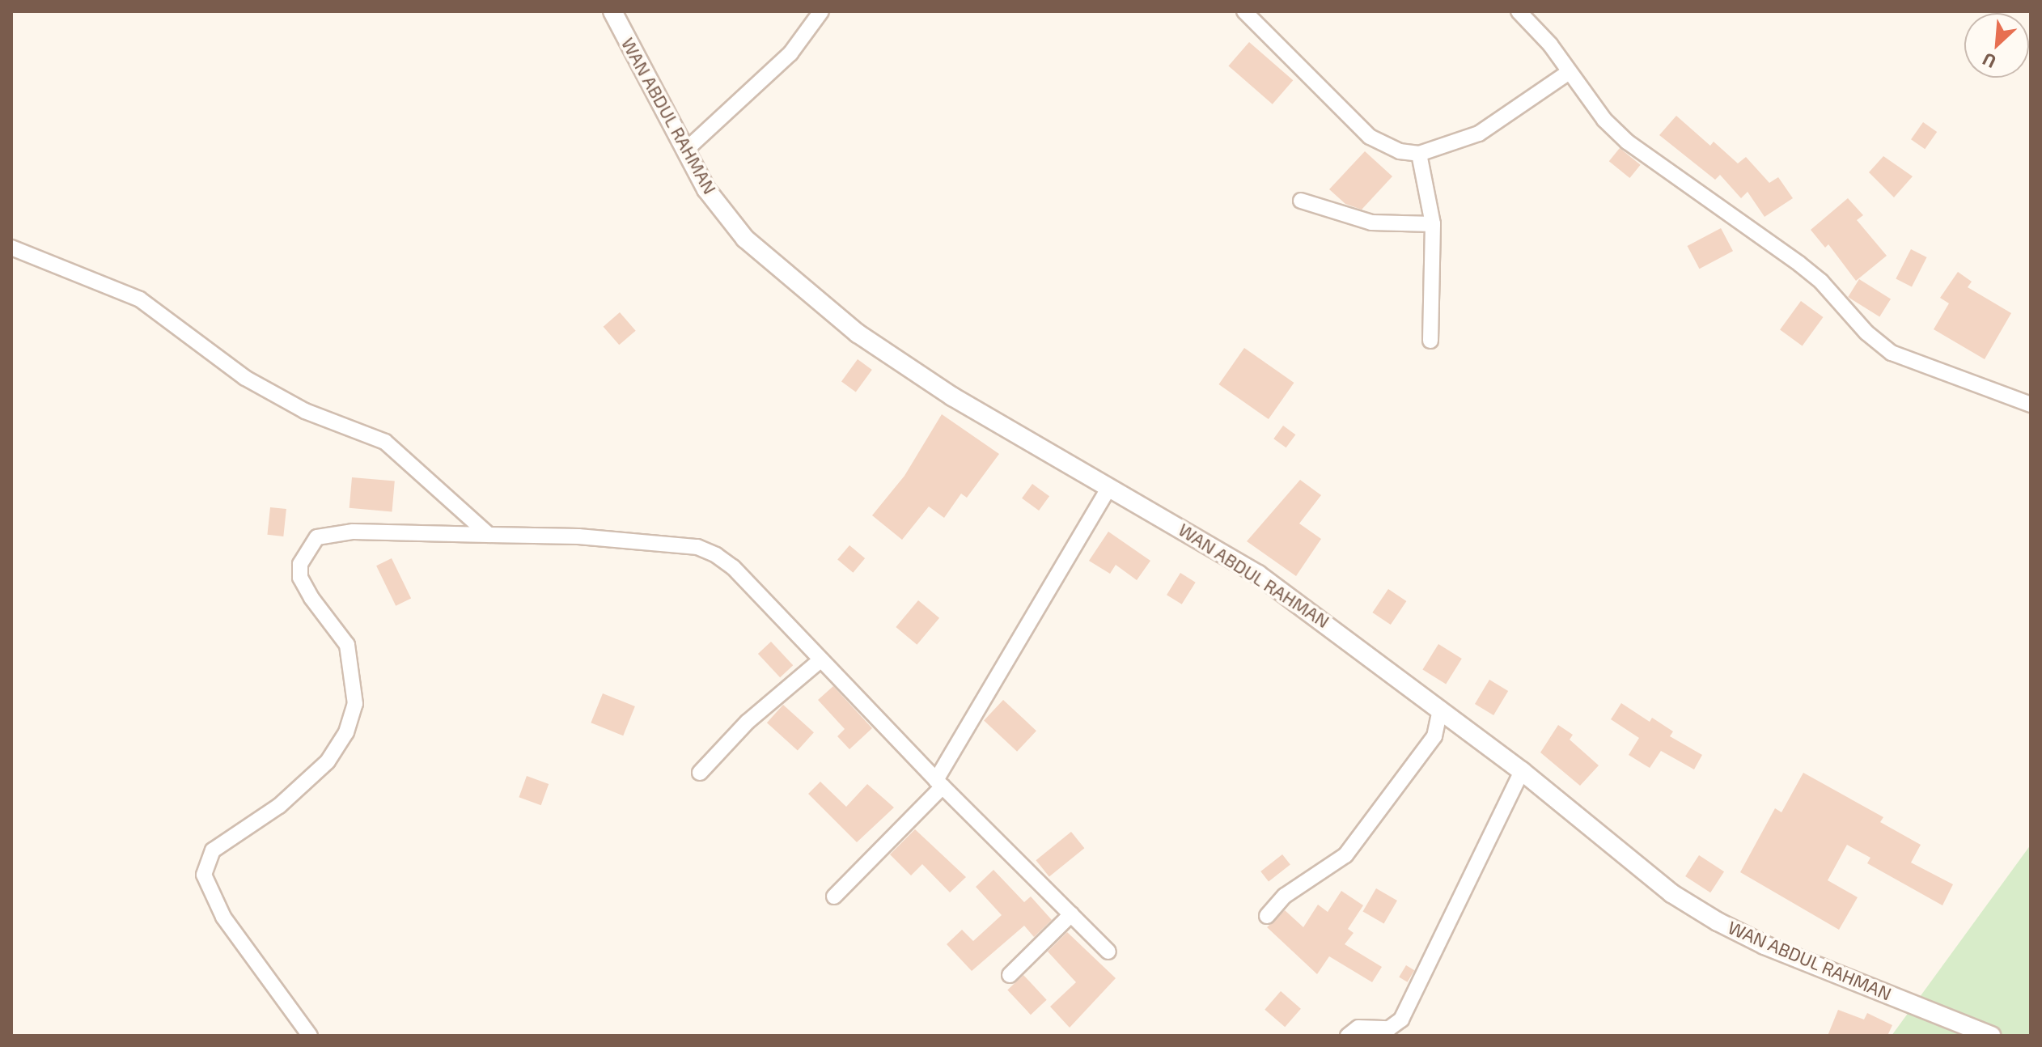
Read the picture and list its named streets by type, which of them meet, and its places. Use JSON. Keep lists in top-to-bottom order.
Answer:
{
  "streets": {
    "street": ["WAN ABDUL RAHMAN"]
  },
  "north": "bottom left"
}
